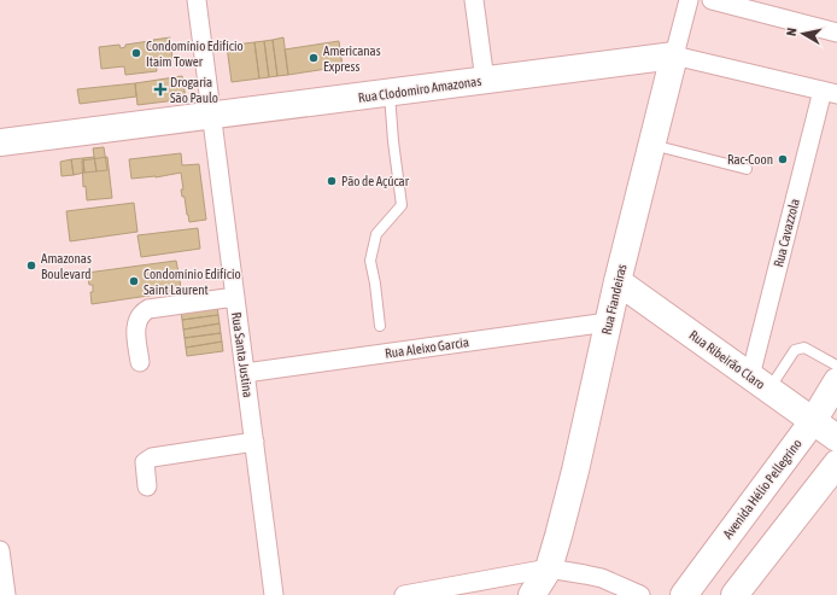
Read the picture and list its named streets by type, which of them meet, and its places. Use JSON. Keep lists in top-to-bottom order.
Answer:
{
  "streets": {
    "street": [
      "Rua Clodomiro Amazonas",
      "Rua Cavazzola",
      "Rua Fiandeiras",
      "Rua Aleixo Garcia",
      "Rua Santa Justina",
      "Rua Ribeirão Claro",
      "Avenida Hélio Pellegrino"
    ]
  },
  "crossings": [
    ["Rua Clodomiro Amazonas", "Rua Cavazzola"],
    ["Rua Clodomiro Amazonas", "Rua Fiandeiras"],
    ["Rua Clodomiro Amazonas", "Rua Santa Justina"],
    ["Rua Cavazzola", "Rua Ribeirão Claro"],
    ["Rua Fiandeiras", "Rua Aleixo Garcia"],
    ["Rua Fiandeiras", "Rua Ribeirão Claro"],
    ["Rua Aleixo Garcia", "Rua Santa Justina"],
    ["Rua Ribeirão Claro", "Avenida Hélio Pellegrino"]
  ],
  "places": {
    "other": [
      "Condomínio Edifício Itaim Tower",
      "Americanas Express",
      "Rac-Coon",
      "Pão de Açúcar",
      "Amazonas Boulevard",
      "Condomínio Edifício Saint Laurent"
    ],
    "health": ["Drogaria São Paulo"]
  },
  "north": "left"
}
